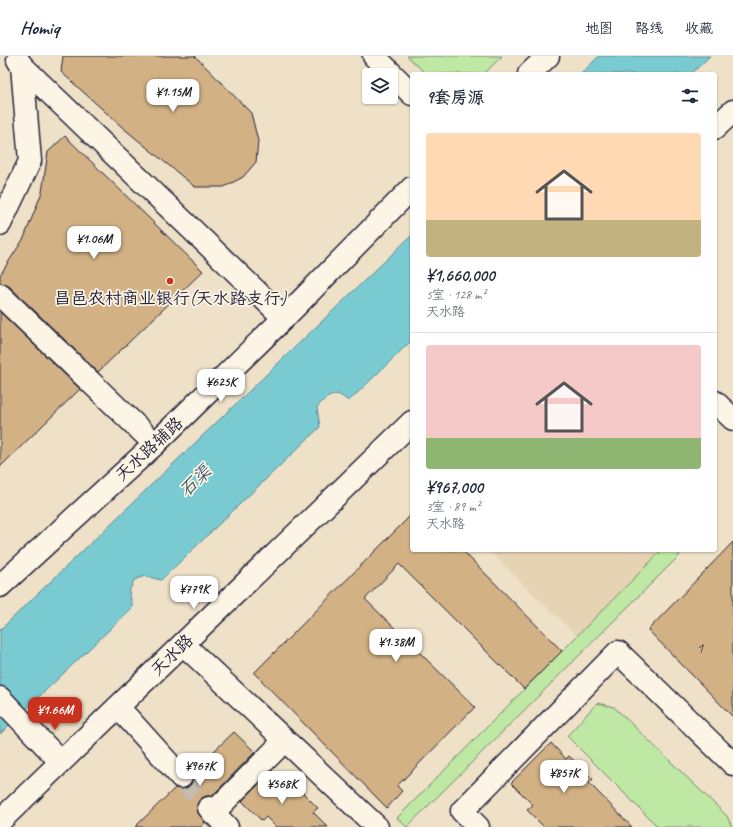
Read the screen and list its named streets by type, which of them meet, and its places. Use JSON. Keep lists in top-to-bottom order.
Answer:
{
  "streets": {
    "street": ["天水路辅路", "天水路"]
  },
  "water": ["石渠"],
  "places": ["昌邑农村商业银行(天水路支行)"],
  "house_numbers": ["1"],
  "page": {
    "header": "Homiq",
    "nav": ["地图", "路线", "收藏"],
    "heading": "9套房源",
    "price": [
      "¥1.15M",
      "¥1.06M",
      "¥625K",
      "¥779K",
      "¥1.38M",
      "¥1.66M",
      "¥967K",
      "¥857K",
      "¥568K"
    ],
    "list": [
      {
        "name": "¥1,660,000",
        "note": "5室 · 128 m² · 天水路"
      },
      {
        "name": "¥967,000",
        "note": "3室 · 89 m² · 天水路"
      }
    ]
  }
}
